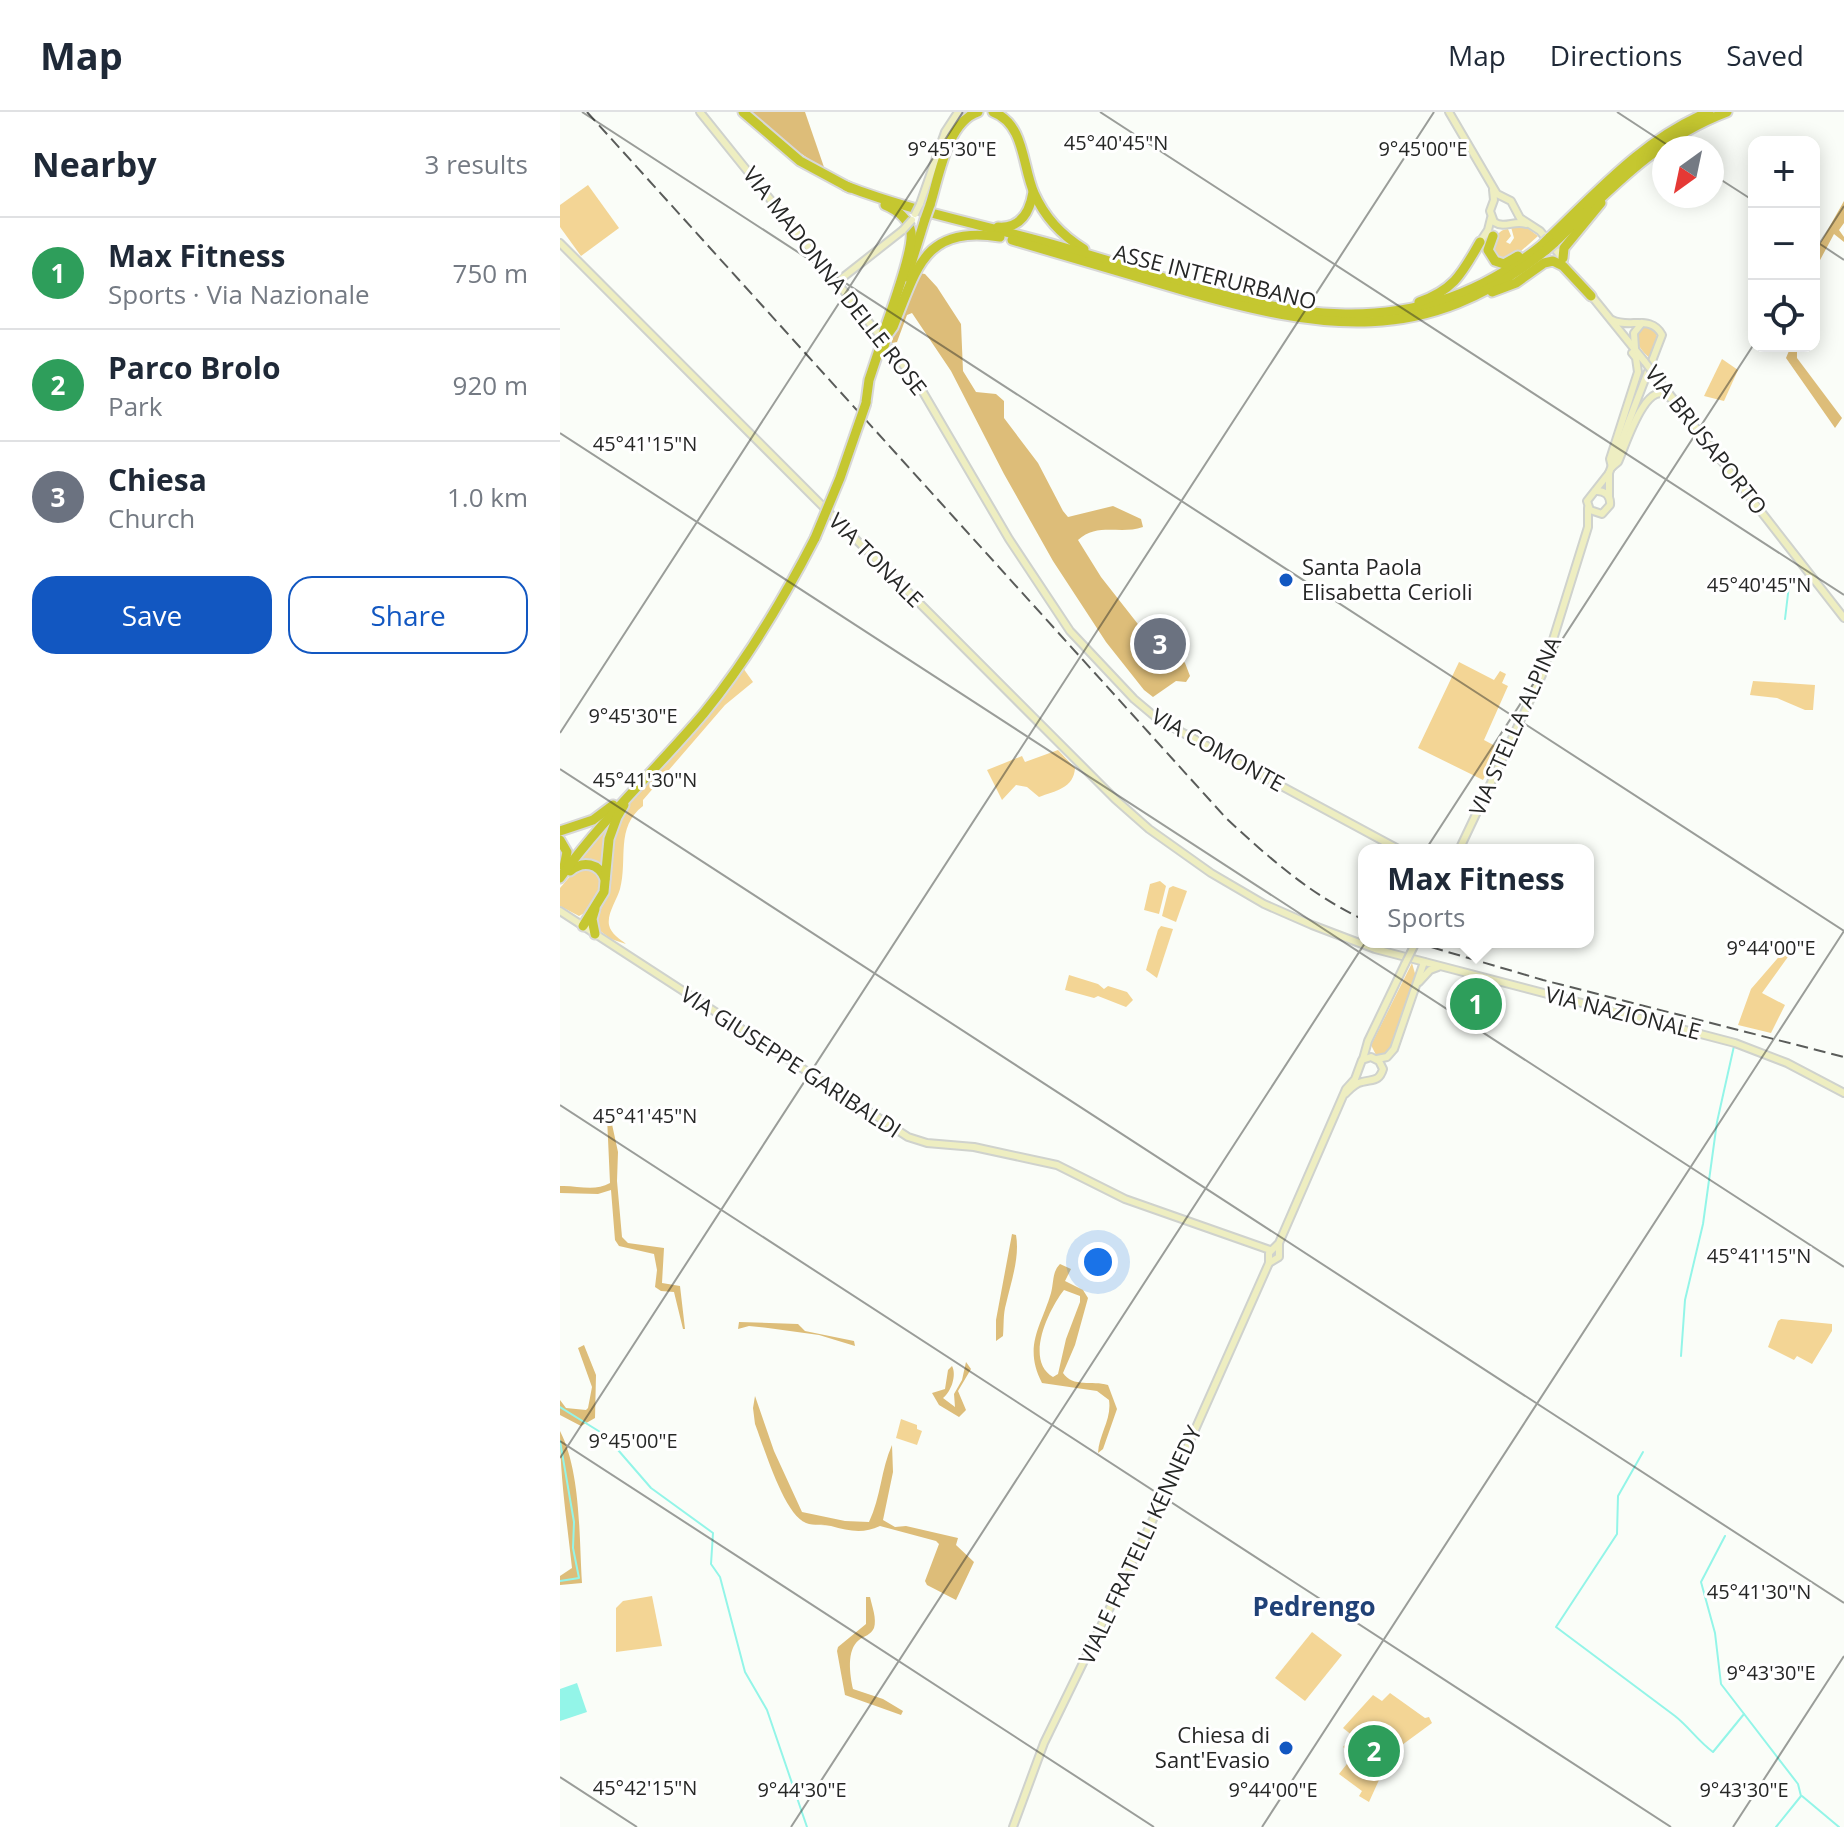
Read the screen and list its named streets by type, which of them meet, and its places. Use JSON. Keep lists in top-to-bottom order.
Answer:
{
  "streets": {
    "highway": ["ASSE INTERURBANO"],
    "street": [
      "VIA MADONNA DELLE ROSE",
      "VIA BRUSAPORTO",
      "VIA TONALE",
      "VIA STELLA ALPINA",
      "VIA COMONTE",
      "VIA NAZIONALE",
      "VIA GIUSEPPE GARIBALDI",
      "VIALE FRATELLI KENNEDY"
    ]
  },
  "crossings": [
    ["VIA MADONNA DELLE ROSE", "VIA COMONTE"],
    ["VIA BRUSAPORTO", "VIA STELLA ALPINA"],
    ["VIA TONALE", "VIA NAZIONALE"],
    ["VIA GIUSEPPE GARIBALDI", "VIALE FRATELLI KENNEDY"]
  ],
  "districts": ["Pedrengo"],
  "places": ["Santa Paola Elisabetta Cerioli", "Chiesa di Sant'Evasio"],
  "north": "bottom left",
  "page": {
    "header": "Map",
    "nav": ["Map", "Directions", "Saved"],
    "heading": ["Nearby", "3 results"],
    "map_buttons": ["+", "−"],
    "list": [
      {
        "mark": "1",
        "name": "Max Fitness",
        "note": "Sports · Via Nazionale",
        "value": "750 m"
      },
      {
        "mark": "2",
        "name": "Parco Brolo",
        "note": "Park",
        "value": "920 m"
      },
      {
        "mark": "3",
        "name": "Chiesa",
        "note": "Church",
        "value": "1.0 km"
      }
    ],
    "buttons": ["Save", "Share"],
    "pins": ["3", "1", "2"],
    "popup": ["Max Fitness", "Sports"]
  },
  "coordinates": [
    "45°40'45\"N",
    "9°45'30\"E",
    "9°45'00\"E",
    "45°41'15\"N",
    "45°41'30\"N",
    "9°44'00\"E",
    "45°41'45\"N",
    "9°43'30\"E",
    "45°42'15\"N",
    "9°44'30\"E"
  ]
}
